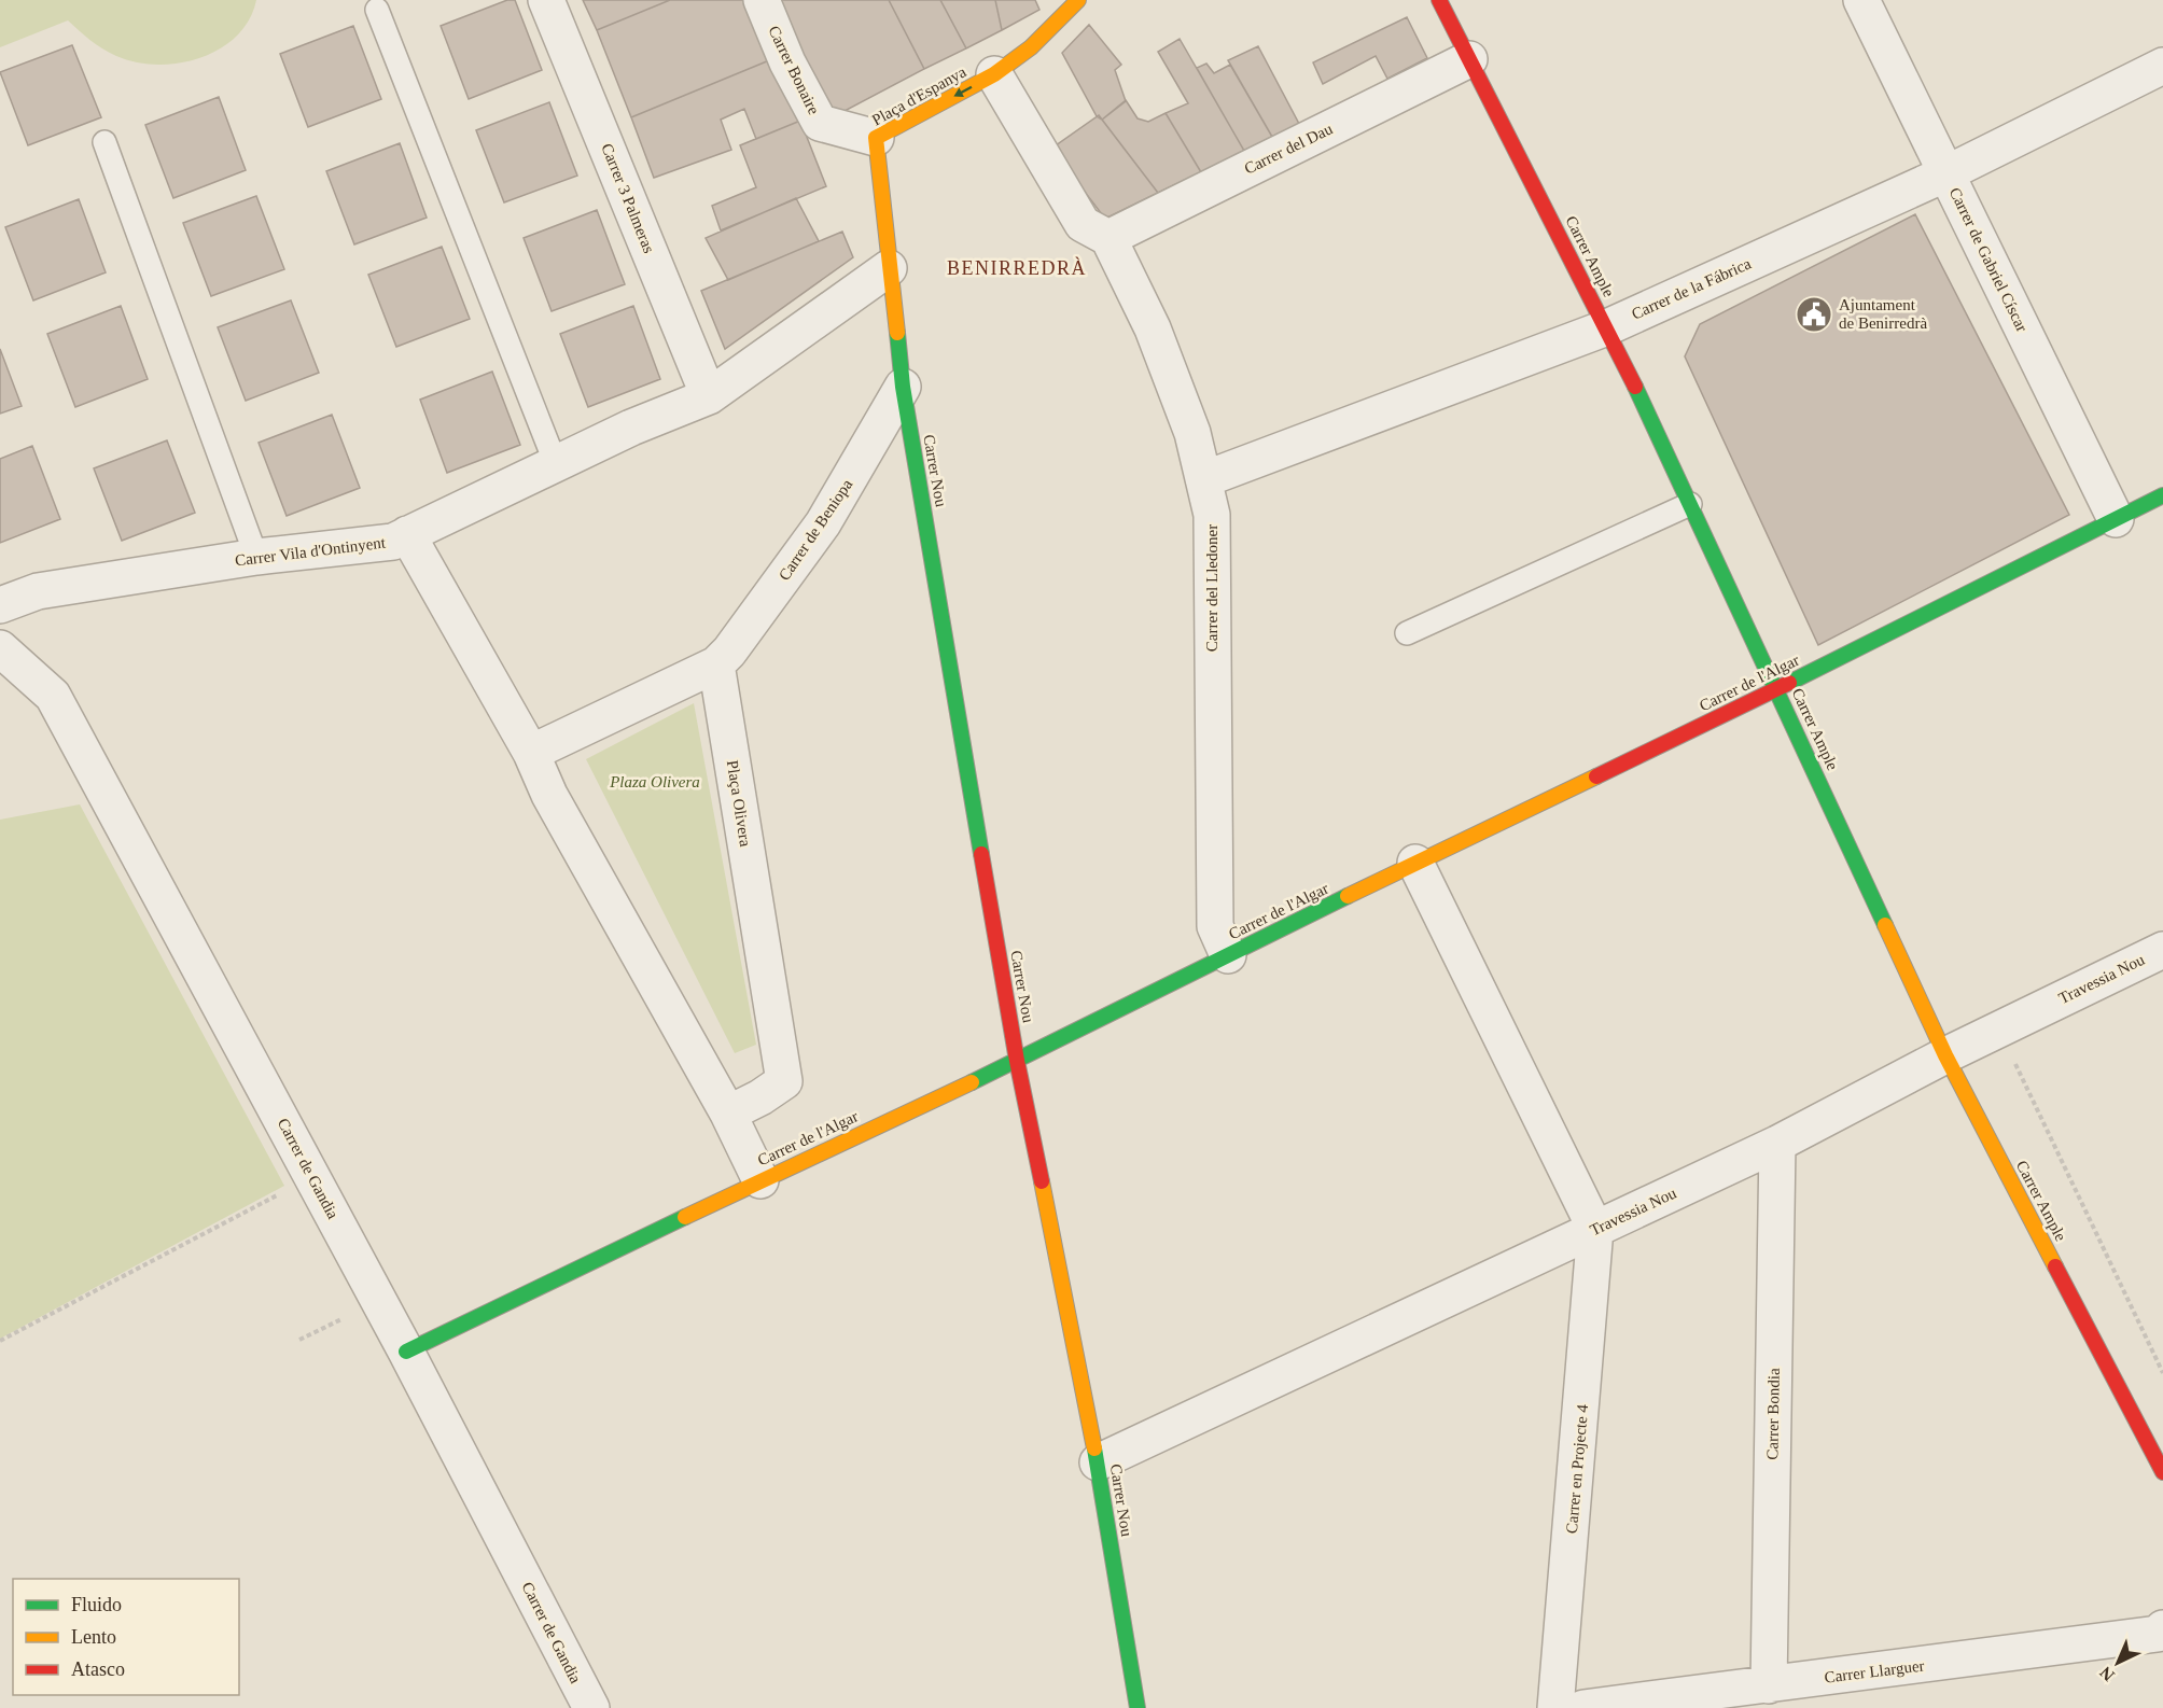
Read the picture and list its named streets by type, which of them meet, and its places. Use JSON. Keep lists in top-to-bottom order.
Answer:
{
  "streets": {
    "street": [
      "Carrer Bonaire",
      "Plaça d'Espanya",
      "Carrer del Dau",
      "Carrer 3 Palmeras",
      "Carrer Ample",
      "Carrer de Gabriel Císcar",
      "Carrer de la Fábrica",
      "Carrer Nou",
      "Carrer de Beniopa",
      "Carrer Vila d'Ontinyent",
      "Carrer del Lledoner",
      "Carrer de l'Algar",
      "Plaça Olivera",
      "Travessia Nou",
      "Carrer de Gandia",
      "Carrer Bondia",
      "Carrer en Projecte 4",
      "Carrer Llarguer"
    ]
  },
  "crossings": [
    ["Carrer Bonaire", "Plaça d'Espanya"],
    ["Plaça d'Espanya", "Carrer Nou"],
    ["Plaça d'Espanya", "Carrer Vila d'Ontinyent"],
    ["Carrer del Dau", "Carrer Ample"],
    ["Carrer del Dau", "Carrer del Lledoner"],
    ["Carrer 3 Palmeras", "Carrer Vila d'Ontinyent"],
    ["Carrer Ample", "Carrer de la Fábrica"],
    ["Carrer Ample", "Carrer de l'Algar"],
    ["Carrer Ample", "Travessia Nou"],
    ["Carrer de Gabriel Císcar", "Carrer de la Fábrica"],
    ["Carrer de Gabriel Císcar", "Carrer de l'Algar"],
    ["Carrer de la Fábrica", "Carrer del Lledoner"],
    ["Carrer Nou", "Carrer de Beniopa"],
    ["Carrer Nou", "Carrer Vila d'Ontinyent"],
    ["Carrer Nou", "Carrer de l'Algar"],
    ["Carrer Nou", "Travessia Nou"],
    ["Carrer de Beniopa", "Plaça Olivera"],
    ["Carrer del Lledoner", "Carrer de l'Algar"],
    ["Carrer de l'Algar", "Carrer de Gandia"],
    ["Travessia Nou", "Carrer Bondia"],
    ["Travessia Nou", "Carrer en Projecte 4"],
    ["Carrer Bondia", "Carrer Llarguer"]
  ],
  "one_way": ["Plaça d'Espanya"],
  "districts": ["BENIRREDRÀ"],
  "parks": ["Plaza Olivera"],
  "places": {
    "public building": ["Ajuntament de Benirredrà"]
  },
  "legend": ["Fluido", "Lento", "Atasco"],
  "north": "bottom left"
}
